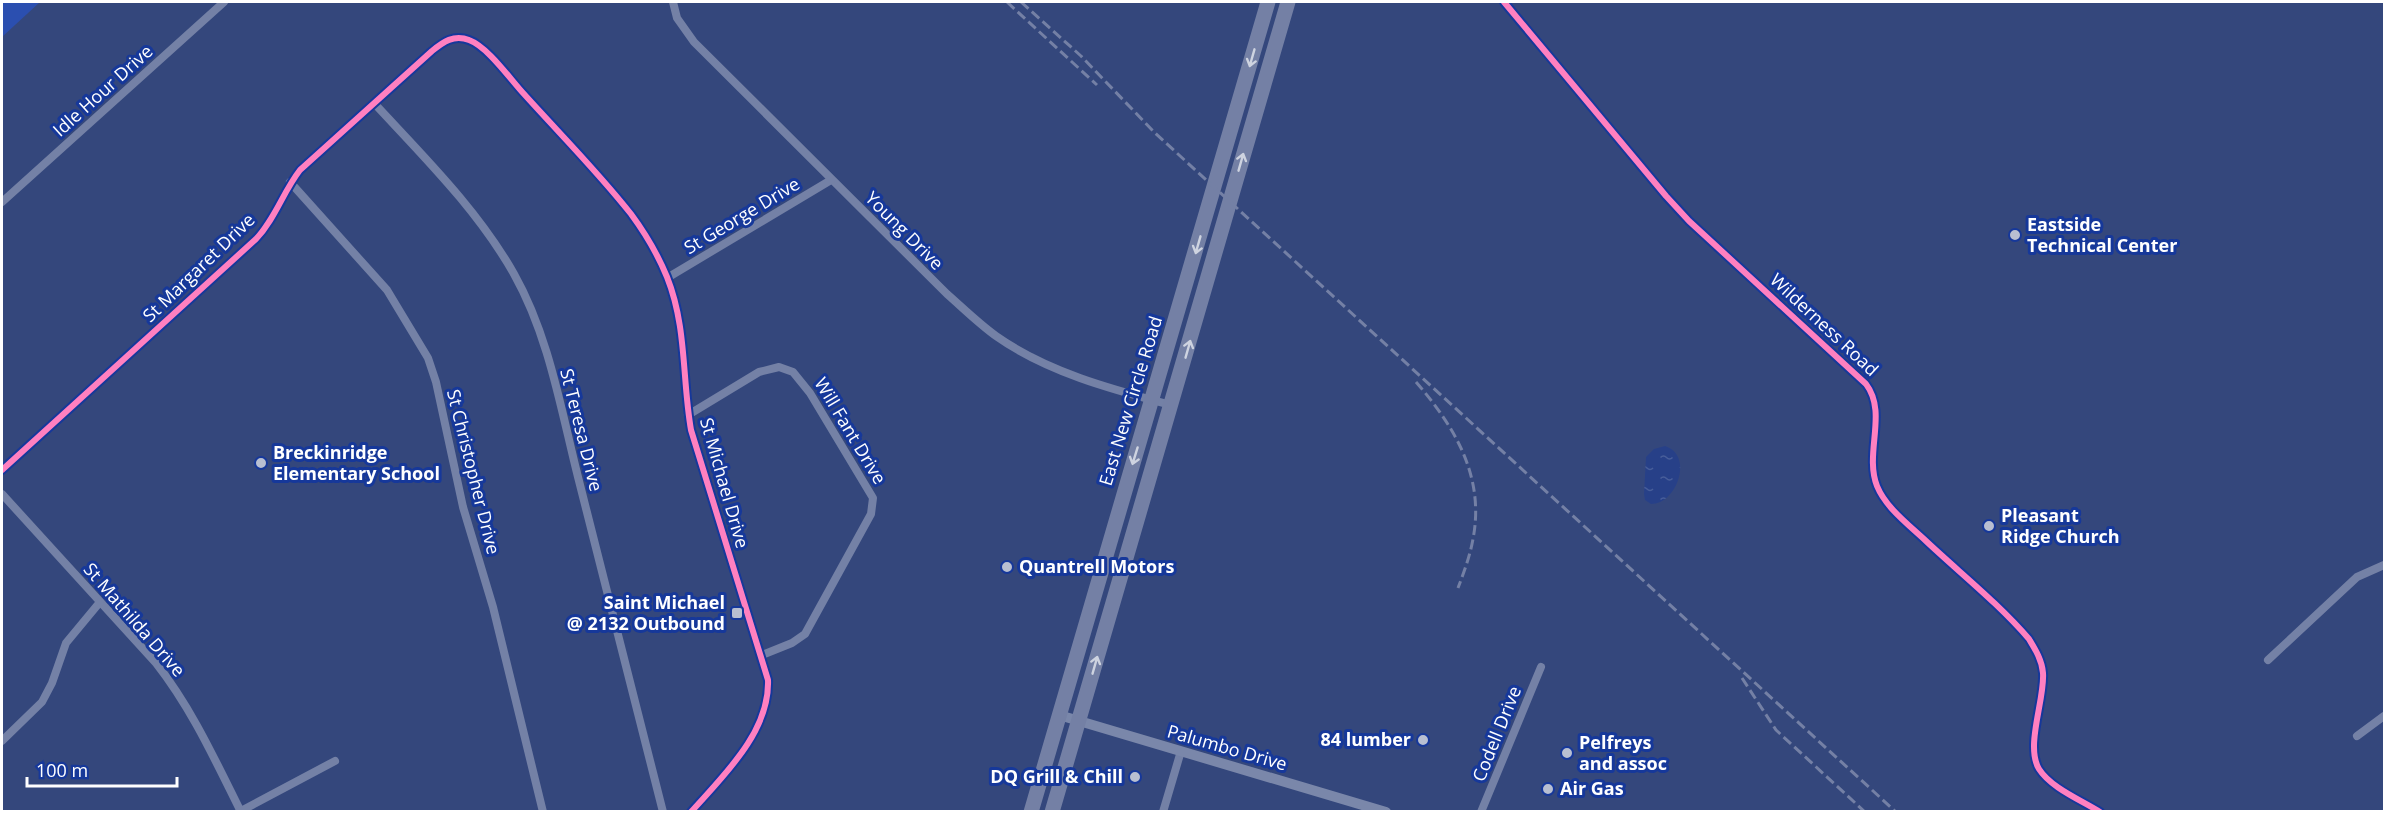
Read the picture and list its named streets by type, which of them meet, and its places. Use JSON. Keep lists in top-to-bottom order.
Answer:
{
  "streets": {
    "highway": ["East New Circle Road"],
    "street": [
      "Idle Hour Drive",
      "St George Drive",
      "Young Drive",
      "St Margaret Drive",
      "Wilderness Road",
      "St Teresa Drive",
      "Will Fant Drive",
      "St Christopher Drive",
      "St Michael Drive",
      "St Mathilda Drive",
      "Codell Drive",
      "Palumbo Drive"
    ]
  },
  "crossings": [
    ["St George Drive", "Young Drive"],
    ["St George Drive", "St Michael Drive"],
    ["Young Drive", "East New Circle Road"],
    ["St Margaret Drive", "St Teresa Drive"],
    ["St Margaret Drive", "St Christopher Drive"],
    ["St Margaret Drive", "St Michael Drive"],
    ["East New Circle Road", "Palumbo Drive"],
    ["Will Fant Drive", "St Michael Drive"]
  ],
  "places": {
    "other": [
      "Eastside Technical Center",
      "Breckinridge Elementary School",
      "Pleasant Ridge Church",
      "Quantrell Motors",
      "84 lumber",
      "Pelfreys and assoc",
      "DQ Grill & Chill",
      "Air Gas"
    ],
    "transit": ["Saint Michael @ 2132 Outbound"]
  },
  "scale_bar": "100 m"
}
